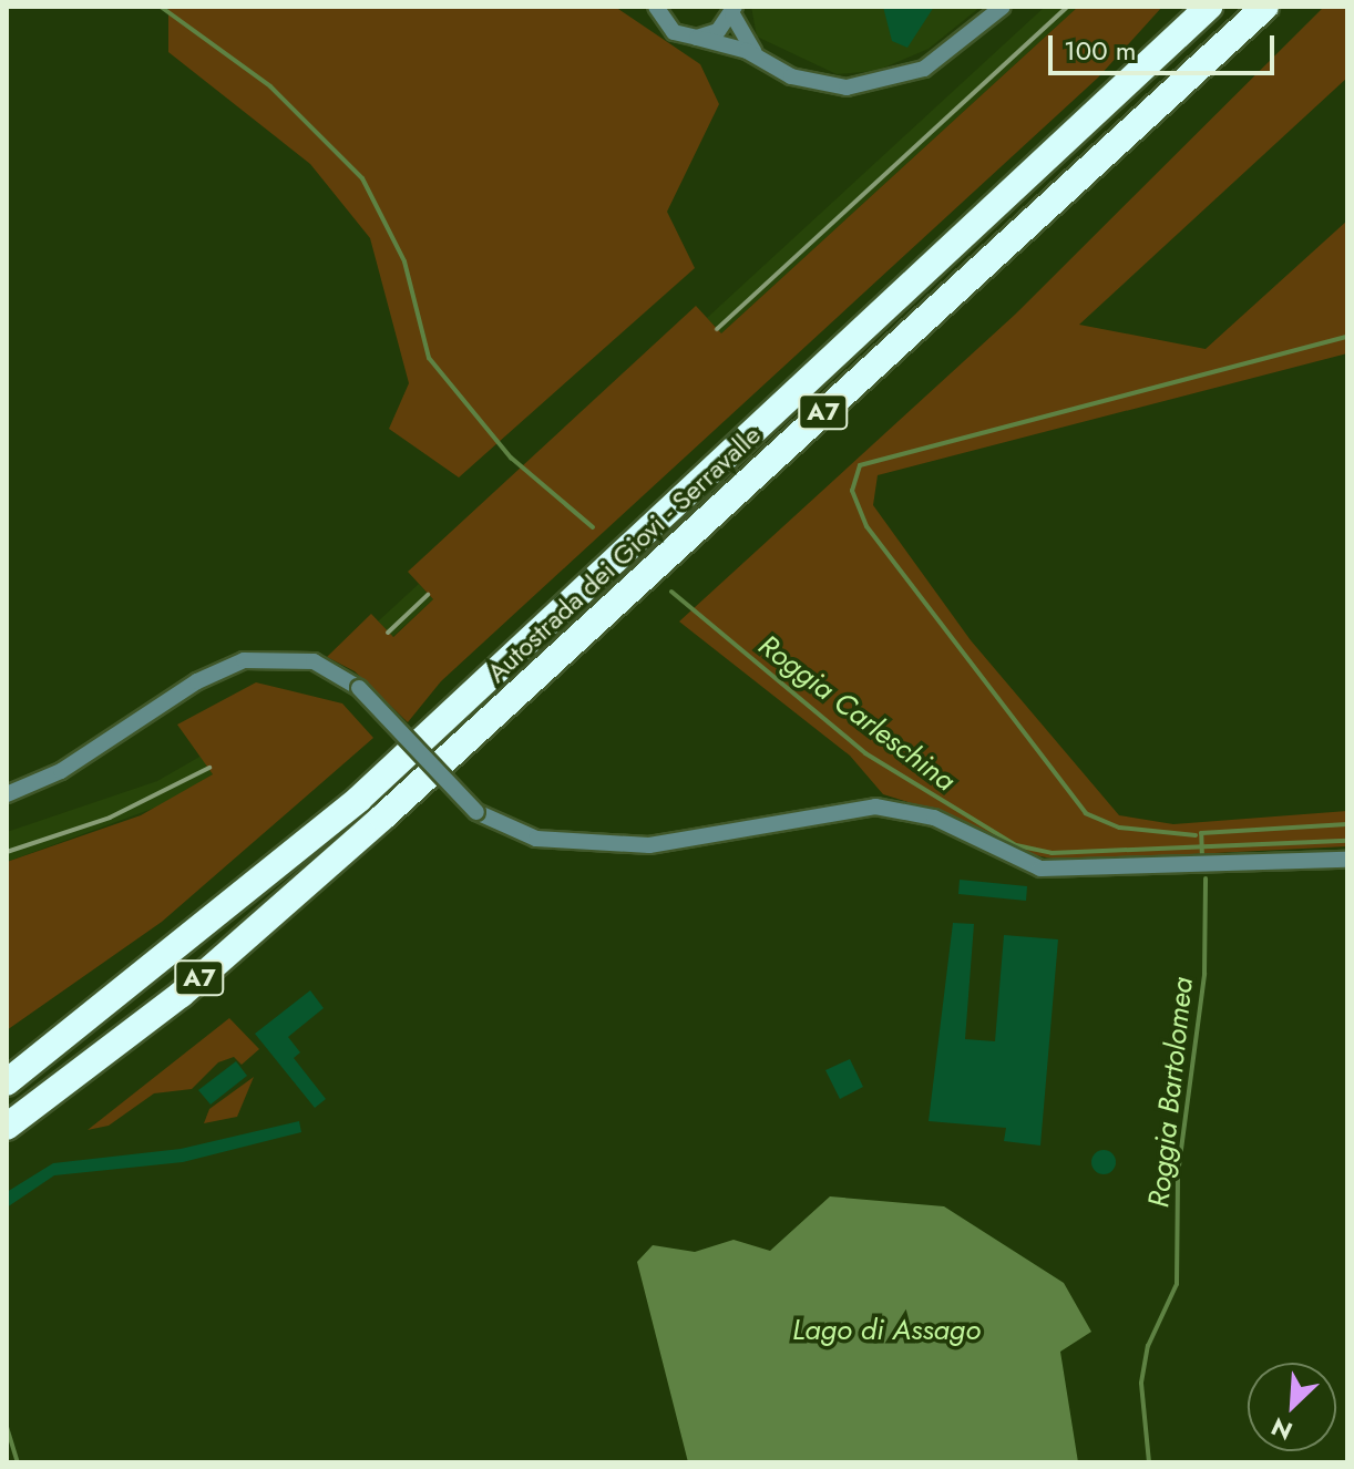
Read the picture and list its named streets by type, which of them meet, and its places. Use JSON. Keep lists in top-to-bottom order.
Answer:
{
  "streets": {
    "highway": ["A7", "Autostrada dei Giovi - Serravalle"]
  },
  "water": ["Roggia Carleschina", "Roggia Bartolomea", "Lago di Assago"],
  "scale_bar": "100 m",
  "north": "bottom left"
}
